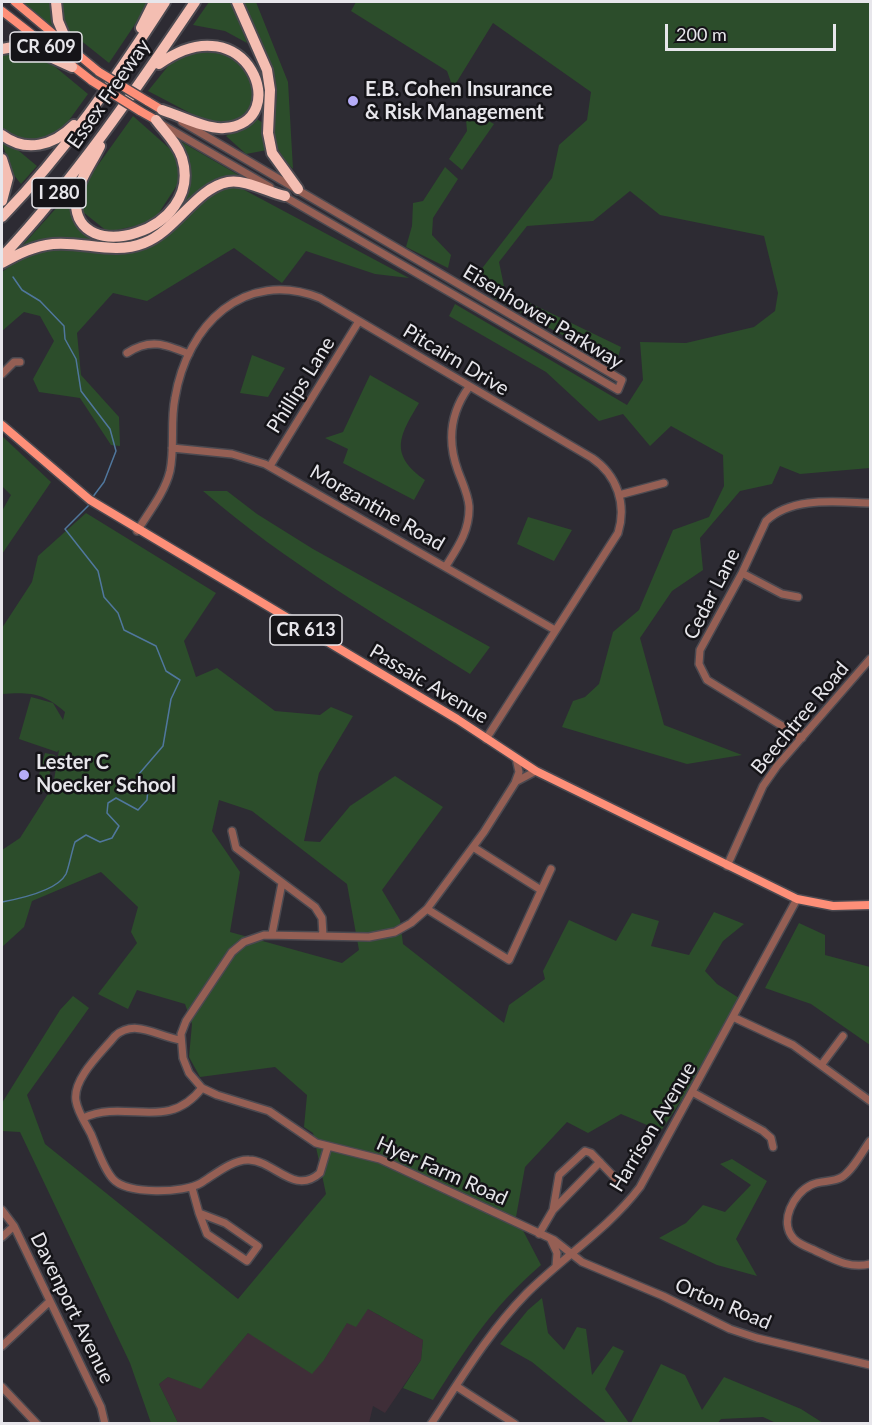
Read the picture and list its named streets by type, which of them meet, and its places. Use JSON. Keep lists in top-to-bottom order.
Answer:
{
  "streets": {
    "highway": ["Essex Freeway", "I 280"],
    "main road": [
      "CR 609",
      "Eisenhower Parkway",
      "CR 613",
      "Passaic Avenue"
    ],
    "street": [
      "Pitcairn Drive",
      "Phillips Lane",
      "Morgantine Road",
      "Cedar Lane",
      "Beechtree Road",
      "Harrison Avenue",
      "Hyer Farm Road",
      "Orton Road",
      "Davenport Avenue"
    ]
  },
  "crossings": [
    ["Pitcairn Drive", "Phillips Lane"],
    ["Pitcairn Drive", "Morgantine Road"],
    ["Pitcairn Drive", "Passaic Avenue"],
    ["Phillips Lane", "Morgantine Road"],
    ["Cedar Lane", "Beechtree Road"],
    ["Passaic Avenue", "Beechtree Road"],
    ["Passaic Avenue", "Harrison Avenue"],
    ["Harrison Avenue", "Hyer Farm Road"],
    ["Harrison Avenue", "Orton Road"],
    ["Hyer Farm Road", "Orton Road"]
  ],
  "places": ["E.B. Cohen Insurance & Risk Management", "Lester C Noecker School"],
  "scale_bar": "200 m"
}
